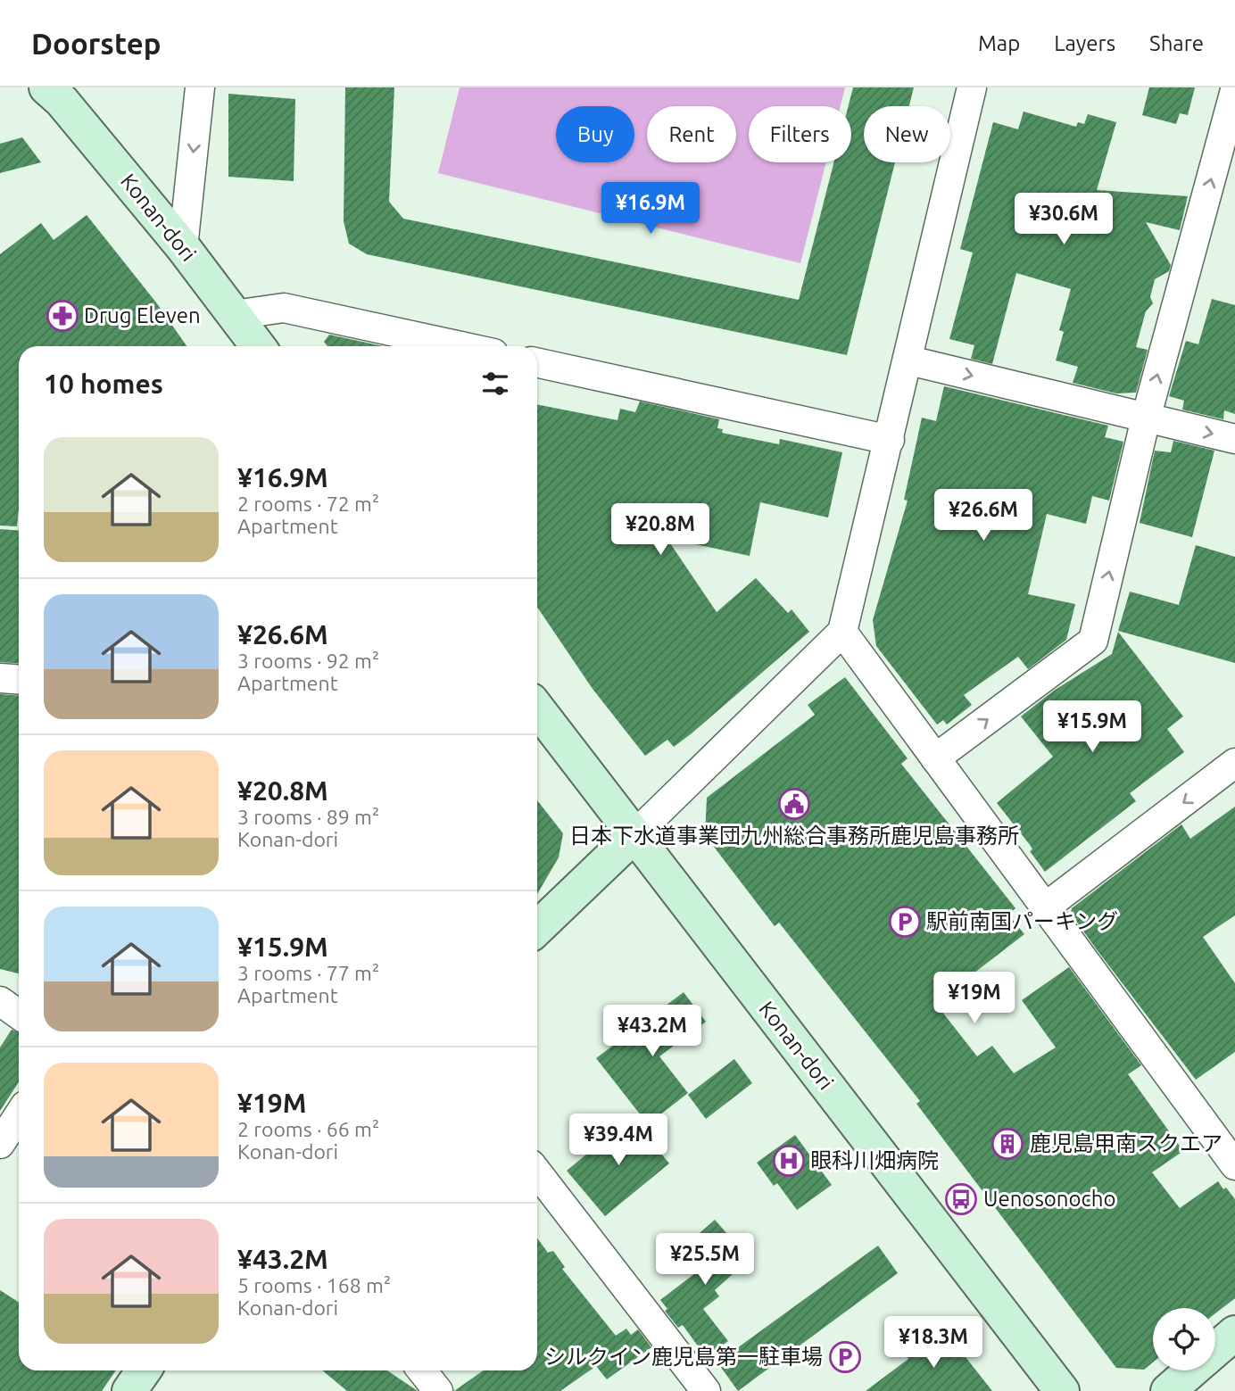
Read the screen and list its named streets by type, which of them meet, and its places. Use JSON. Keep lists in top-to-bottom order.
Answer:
{
  "streets": {
    "street": ["Konan-dori"]
  },
  "places": {
    "pharmacy": ["Drug Eleven"],
    "public building": ["日本下水道事業団九州総合事務所鹿児島事務所"],
    "parking": ["駅前南国パーキング", "シルクイン鹿児島第一駐車場"],
    "building": ["鹿児島甲南スクエア"],
    "hospital": ["眼科川畑病院"],
    "bus stop": ["Uenosonocho"]
  },
  "page": {
    "header": "Doorstep",
    "nav": ["Map", "Layers", "Share"],
    "chip": [
      "Buy",
      "Rent",
      "Filters",
      "New"
    ],
    "price": [
      "¥16.9M",
      "¥30.6M",
      "¥26.6M",
      "¥20.8M",
      "¥15.9M",
      "¥19M",
      "¥43.2M",
      "¥39.4M",
      "¥25.5M",
      "¥18.3M"
    ],
    "heading": "10 homes",
    "list": [
      {
        "name": "¥16.9M",
        "note": "2 rooms · 72 m² · Apartment"
      },
      {
        "name": "¥26.6M",
        "note": "3 rooms · 92 m² · Apartment"
      },
      {
        "name": "¥20.8M",
        "note": "3 rooms · 89 m² · Konan-dori"
      },
      {
        "name": "¥15.9M",
        "note": "3 rooms · 77 m² · Apartment"
      },
      {
        "name": "¥19M",
        "note": "2 rooms · 66 m² · Konan-dori"
      },
      {
        "name": "¥43.2M",
        "note": "5 rooms · 168 m² · Konan-dori"
      }
    ]
  }
}
